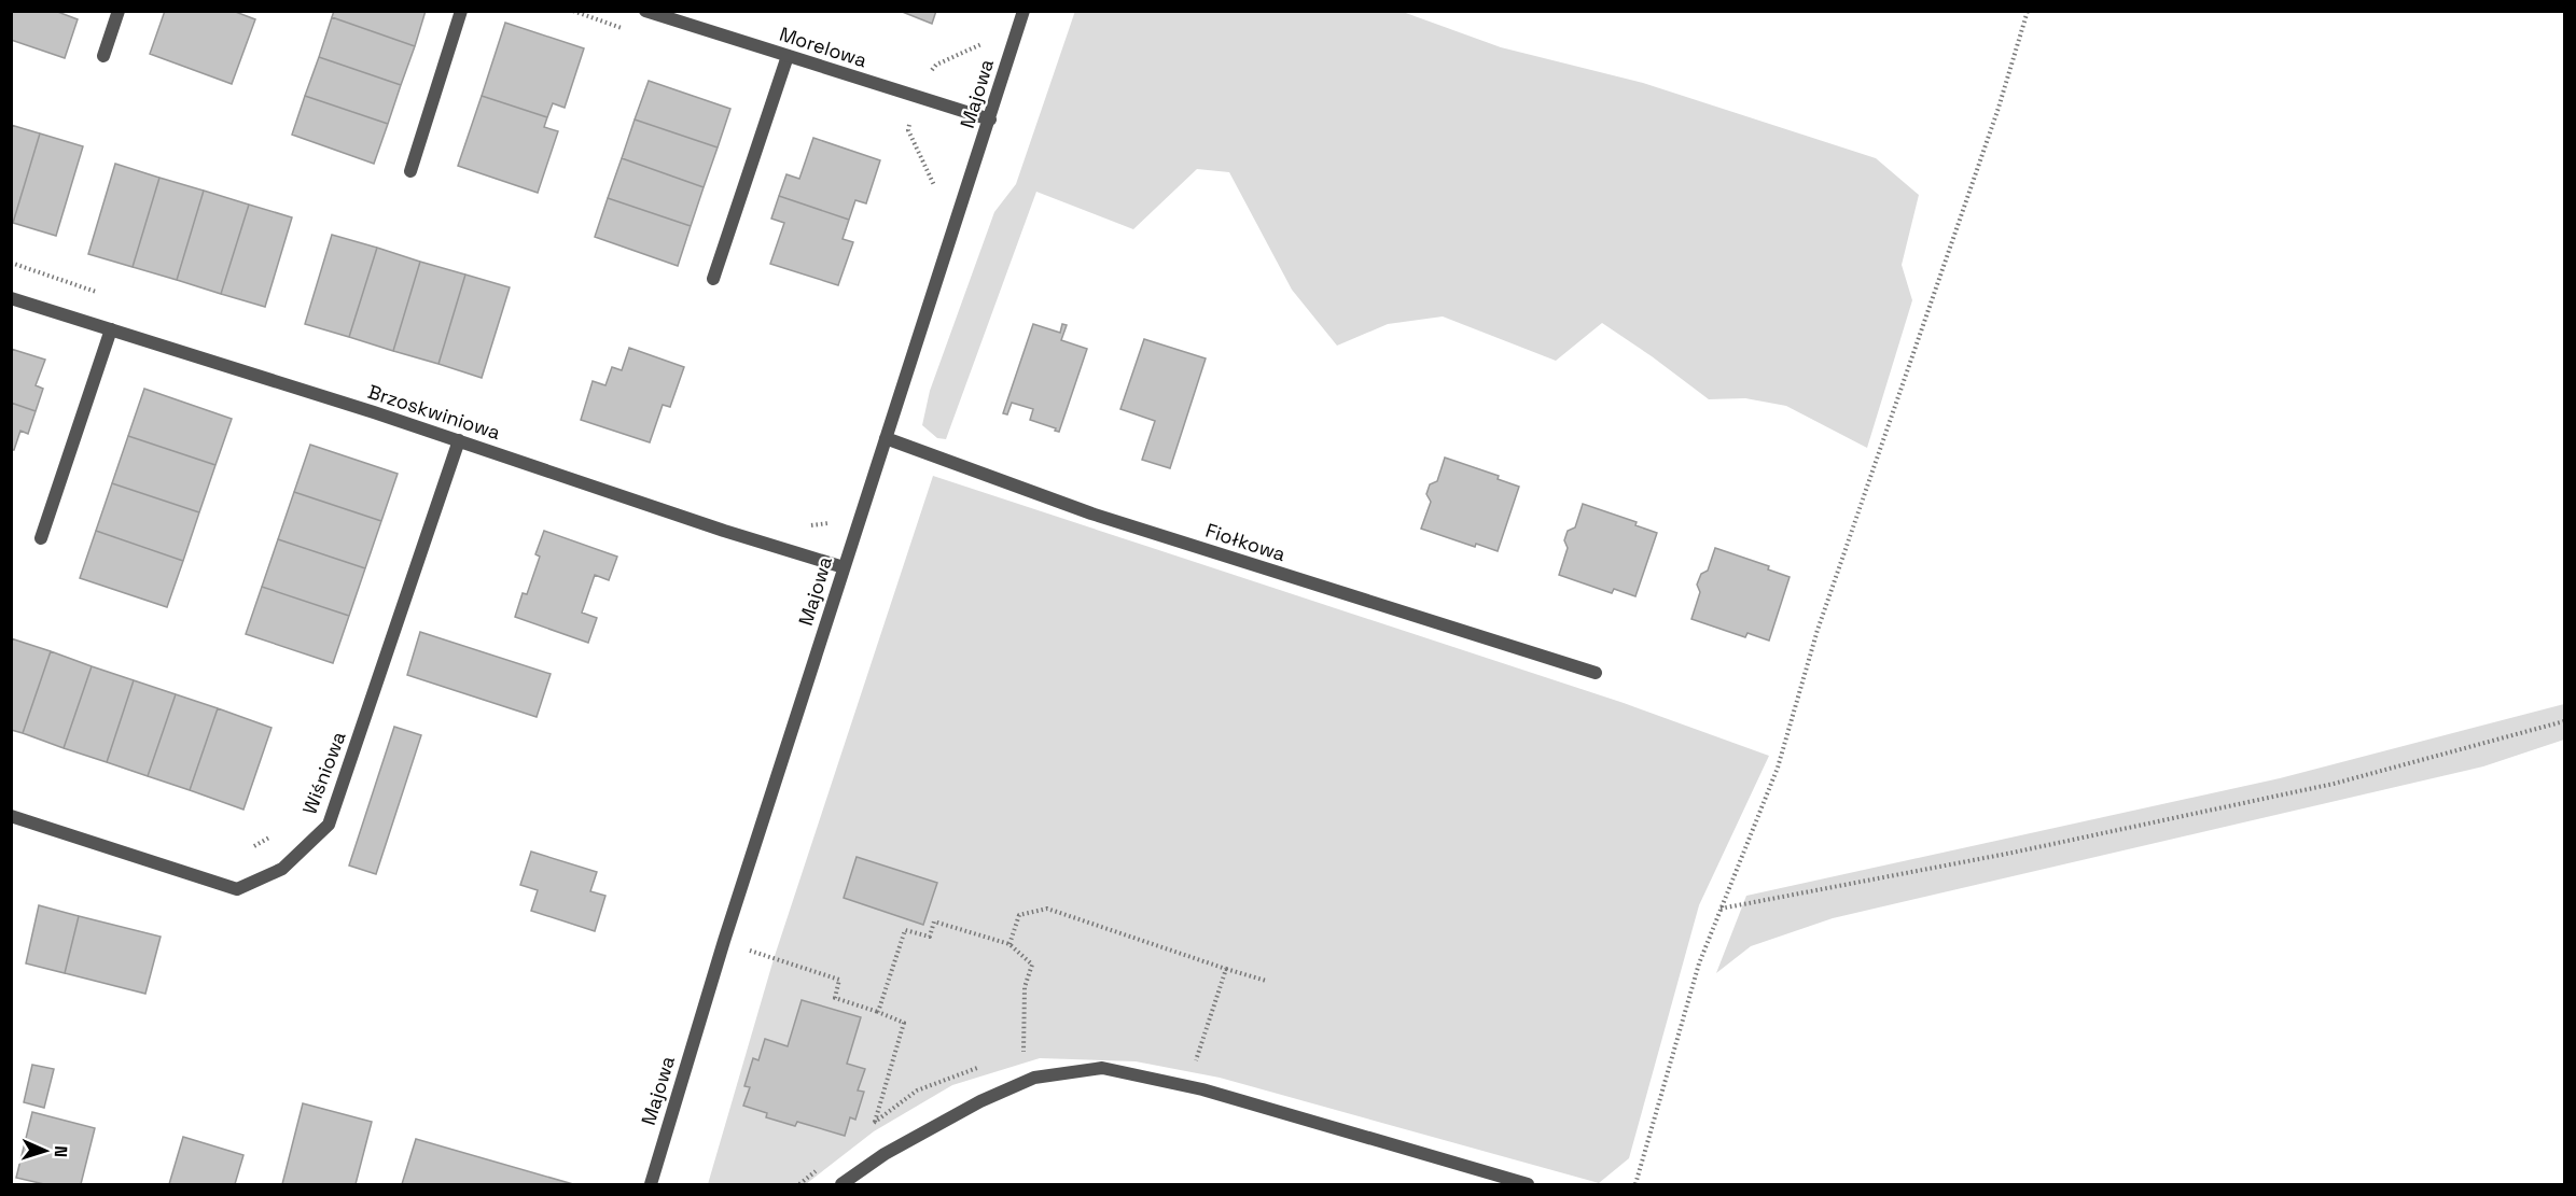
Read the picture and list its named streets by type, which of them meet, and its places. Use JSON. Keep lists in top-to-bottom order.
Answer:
{
  "streets": {
    "street": [
      "Morelowa",
      "Majowa",
      "Brzoskwiniowa",
      "Fiołkowa",
      "Wiśniowa"
    ]
  },
  "crossings": [
    ["Morelowa", "Majowa"],
    ["Majowa", "Brzoskwiniowa"],
    ["Majowa", "Fiołkowa"],
    ["Brzoskwiniowa", "Wiśniowa"]
  ],
  "north": "right"
}
